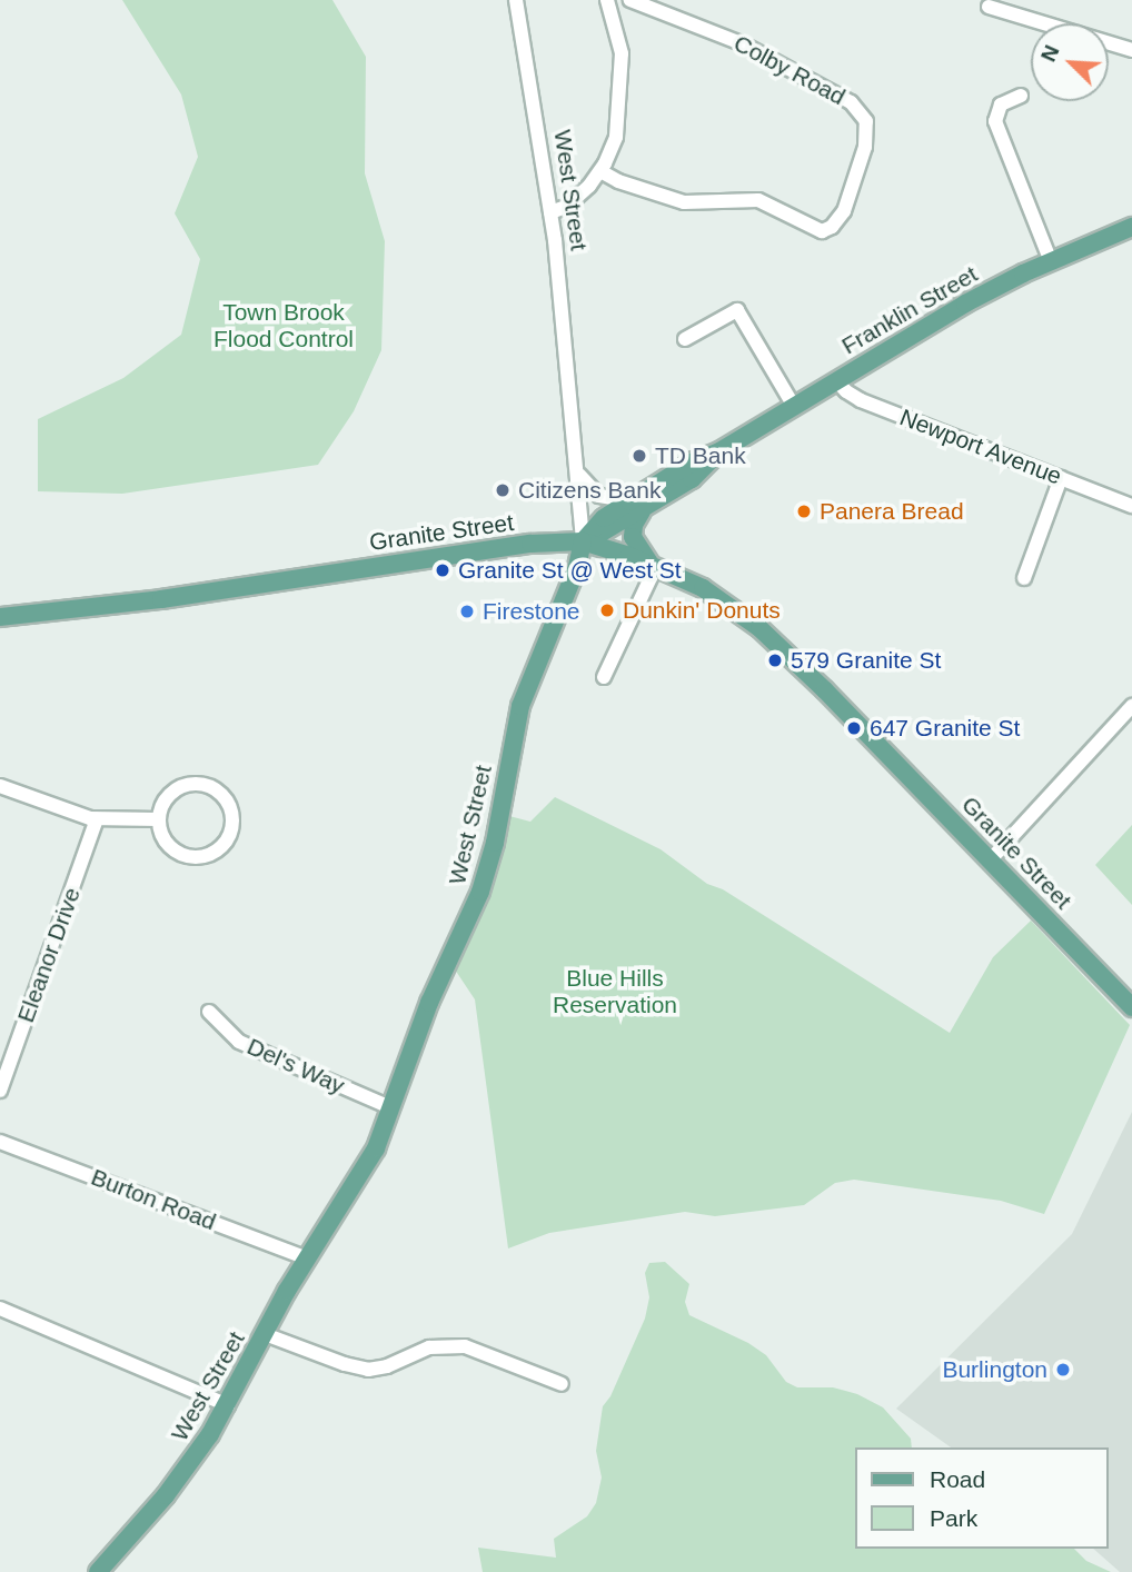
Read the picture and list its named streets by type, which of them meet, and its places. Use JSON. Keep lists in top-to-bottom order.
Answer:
{
  "streets": {
    "main road": ["West Street", "Franklin Street", "Granite Street"],
    "street": [
      "Colby Road",
      "Newport Avenue",
      "Eleanor Drive",
      "Del's Way",
      "Burton Road"
    ]
  },
  "crossings": [
    ["West Street", "Franklin Street"],
    ["West Street", "Granite Street"],
    ["West Street", "Del's Way"],
    ["West Street", "Burton Road"],
    ["Franklin Street", "Newport Avenue"],
    ["Franklin Street", "Granite Street"]
  ],
  "parks": ["Town Brook Flood Control", "Blue Hills Reservation"],
  "places": [
    "TD Bank",
    "Citizens Bank",
    "Panera Bread",
    "Granite St @ West St",
    "Dunkin' Donuts",
    "Firestone",
    "579 Granite St",
    "647 Granite St",
    "Burlington"
  ],
  "legend": ["Road", "Park"],
  "north": "top left"
}
